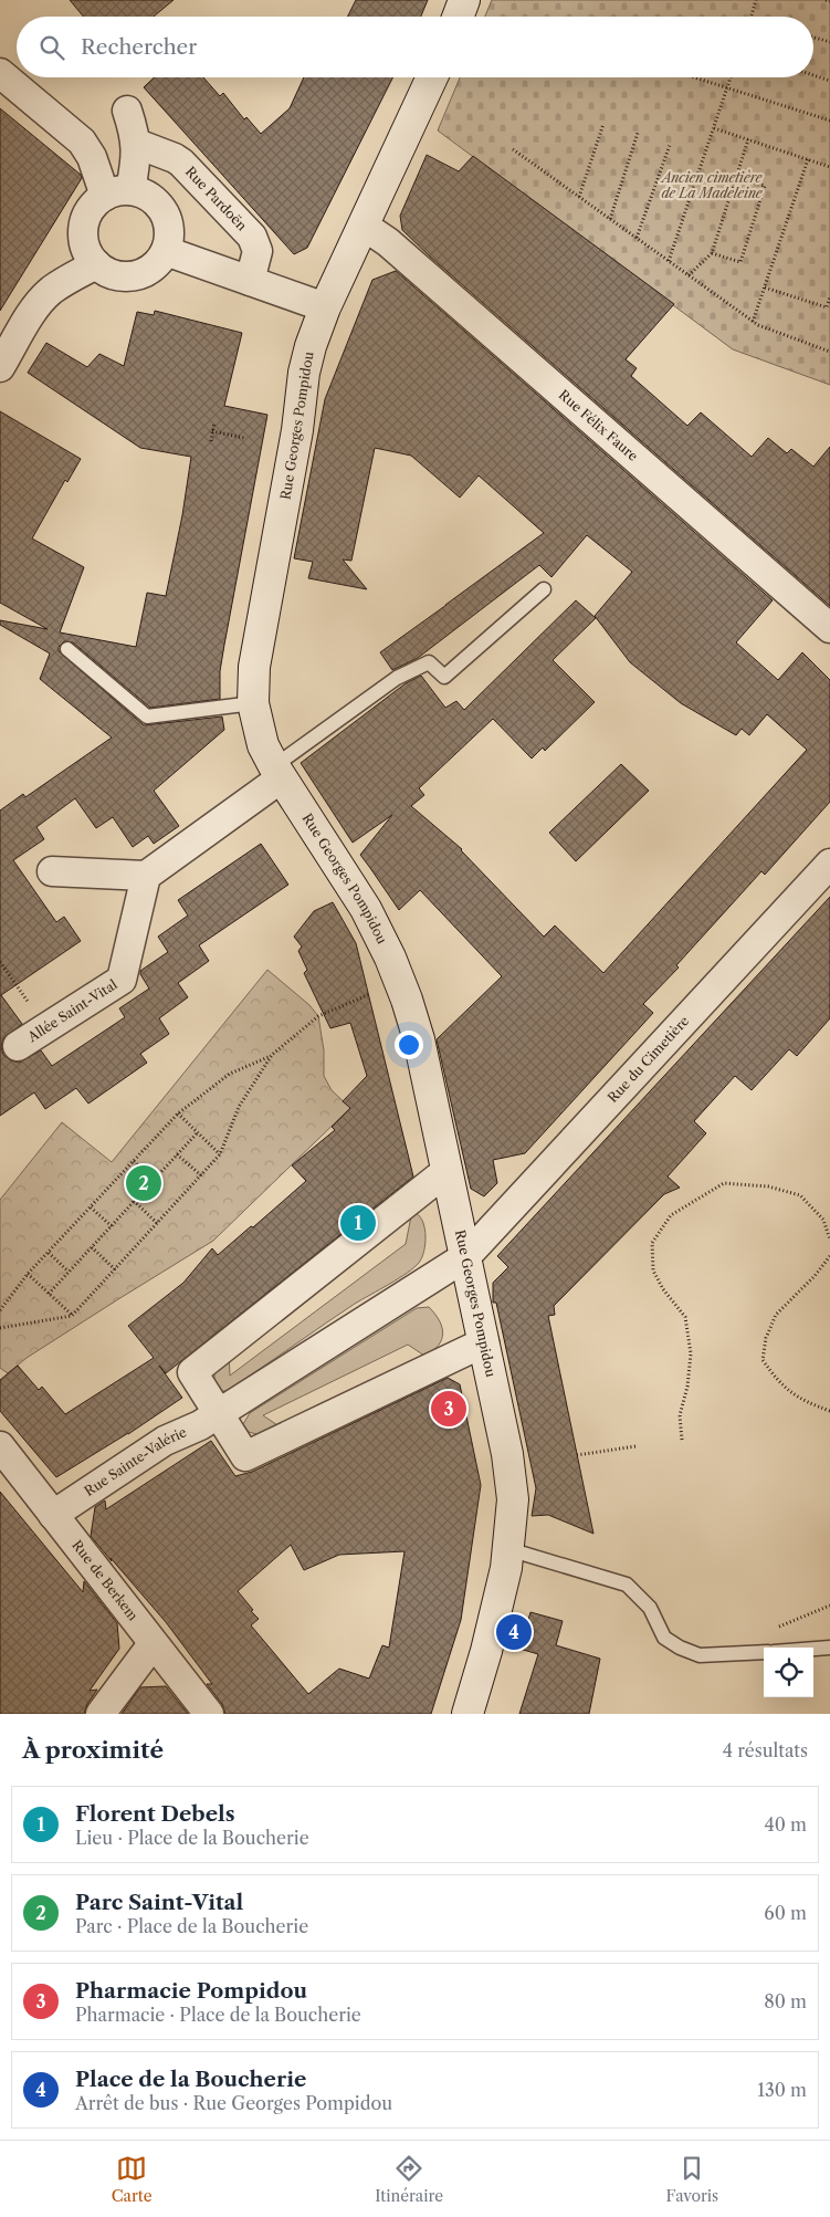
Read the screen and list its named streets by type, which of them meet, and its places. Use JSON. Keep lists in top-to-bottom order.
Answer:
{
  "streets": {
    "street": [
      "Rue Pardoën",
      "Rue Georges Pompidou",
      "Rue Félix Faure",
      "Allée Saint-Vital",
      "Rue du Cimetière",
      "Rue Sainte-Valérie",
      "Rue de Berkem"
    ]
  },
  "crossings": [
    ["Rue Georges Pompidou", "Rue Félix Faure"],
    ["Rue Georges Pompidou", "Rue du Cimetière"],
    ["Rue du Cimetière", "Rue Sainte-Valérie"],
    ["Rue Sainte-Valérie", "Rue de Berkem"]
  ],
  "parks": ["Ancien cimetière de La Madeleine"],
  "page": {
    "search": "Rechercher",
    "pins": [
      "2",
      "1",
      "3",
      "4"
    ],
    "heading": ["À proximité", "4 résultats"],
    "list": [
      {
        "mark": "1",
        "name": "Florent Debels",
        "note": "Lieu · Place de la Boucherie",
        "value": "40 m"
      },
      {
        "mark": "2",
        "name": "Parc Saint-Vital",
        "note": "Parc · Place de la Boucherie",
        "value": "60 m"
      },
      {
        "mark": "3",
        "name": "Pharmacie Pompidou",
        "note": "Pharmacie · Place de la Boucherie",
        "value": "80 m"
      },
      {
        "mark": "4",
        "name": "Place de la Boucherie",
        "note": "Arrêt de bus · Rue Georges Pompidou",
        "value": "130 m"
      }
    ],
    "nav": ["Carte", "Itinéraire", "Favoris"]
  }
}
